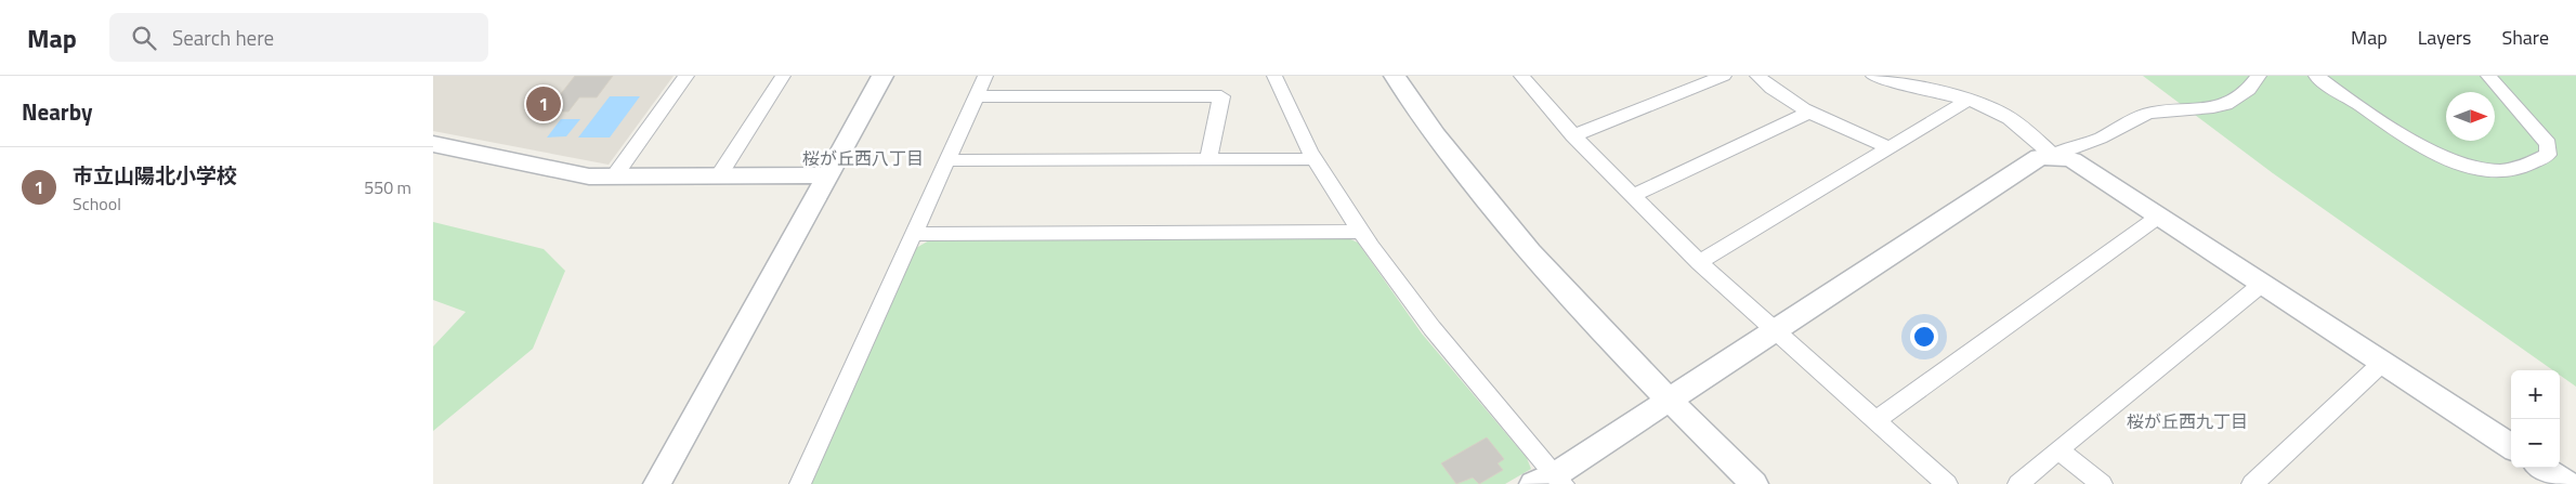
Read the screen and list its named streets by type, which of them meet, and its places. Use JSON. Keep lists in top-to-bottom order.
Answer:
{
  "districts": ["桜が丘西八丁目", "桜が丘西九丁目"],
  "north": "right",
  "page": {
    "header": "Map",
    "search": "Search here",
    "nav": ["Map", "Layers", "Share"],
    "heading": "Nearby",
    "pins": "1",
    "list": [
      {
        "mark": "1",
        "name": "市立山陽北小学校",
        "note": "School",
        "value": "550 m"
      }
    ],
    "map_buttons": ["+", "−"]
  }
}
